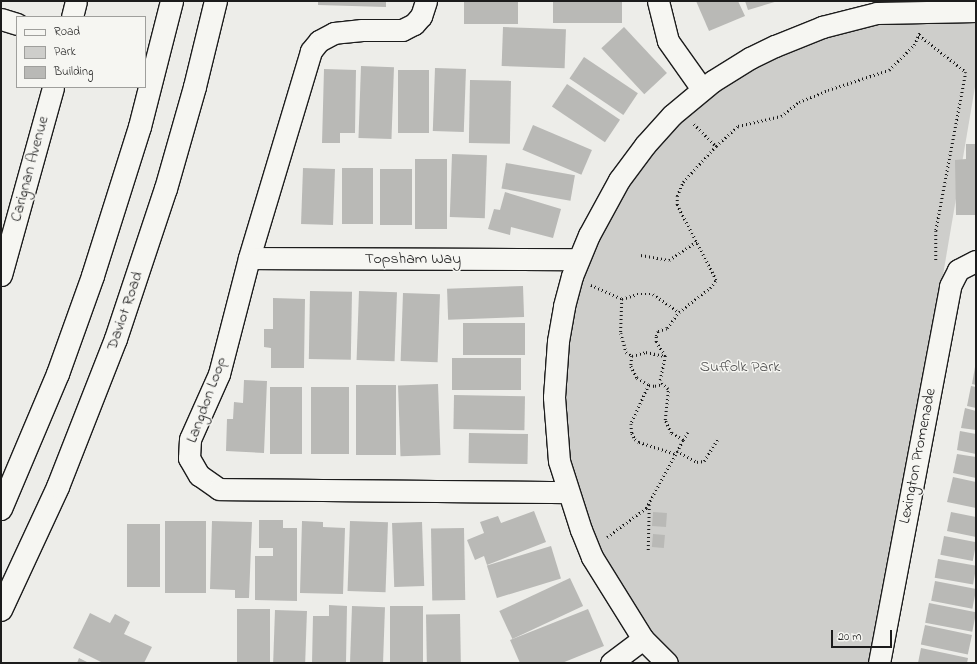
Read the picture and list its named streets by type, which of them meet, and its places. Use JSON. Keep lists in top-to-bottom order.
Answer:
{
  "streets": {
    "street": [
      "Carignan Avenue",
      "Topsham Way",
      "Daviot Road",
      "Langdon Loop",
      "Lexington Promenade"
    ]
  },
  "crossings": [
    ["Topsham Way", "Langdon Loop"]
  ],
  "parks": ["Suffolk Park"],
  "legend": ["Road", "Park", "Building"],
  "scale_bar": "20 m"
}
